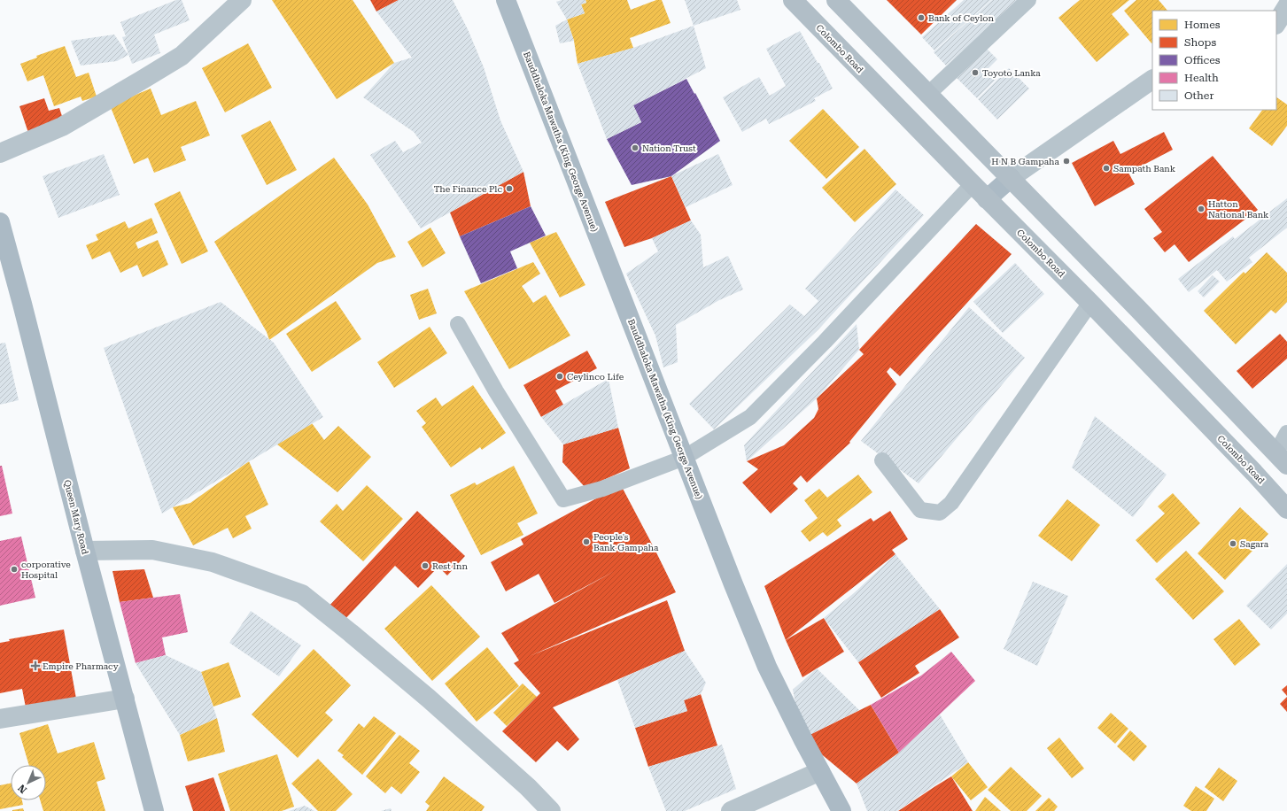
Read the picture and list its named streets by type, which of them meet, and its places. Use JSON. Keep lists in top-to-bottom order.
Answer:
{
  "streets": {
    "highway": ["Colombo Road"],
    "main road": ["Bauddhaloka Mawatha (King George Avenue)", "Queen Mary Road"]
  },
  "places": {
    "other": [
      "Bank of Ceylon",
      "Toyoto Lanka",
      "Nation Trust",
      "H N B Gampaha",
      "Sampath Bank",
      "The Finance Plc",
      "Hatton National Bank",
      "Ceylinco Life",
      "People's Bank Gampaha",
      "Sagara",
      "Rest Inn",
      "corporative Hospital"
    ],
    "health": ["Empire Pharmacy"]
  },
  "legend": [
    "Homes",
    "Shops",
    "Offices",
    "Health",
    "Other"
  ],
  "north": "bottom left"
}
